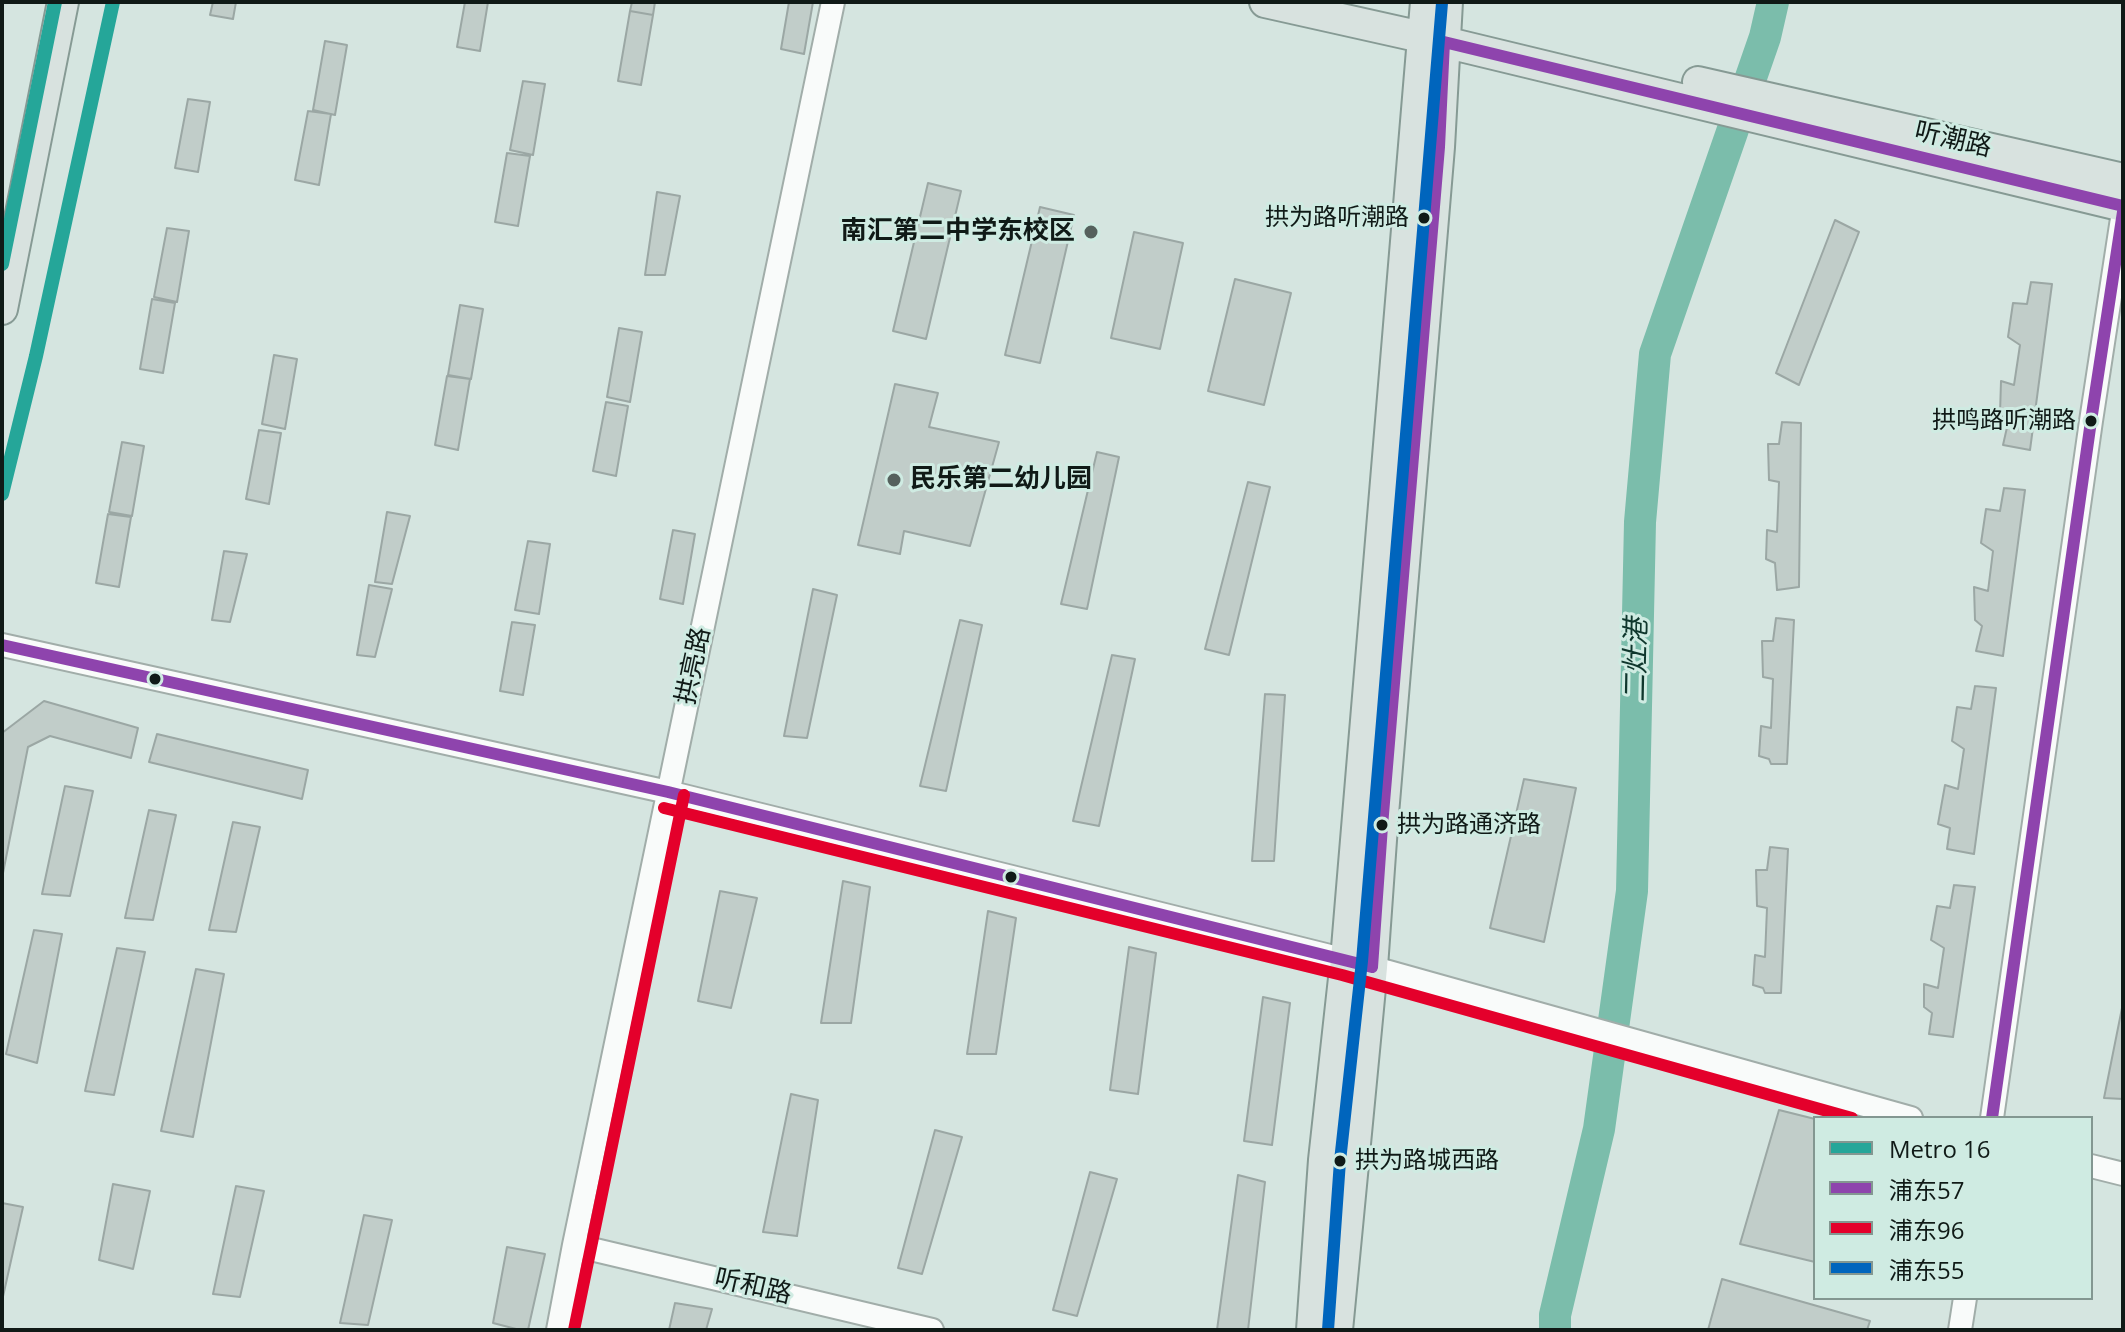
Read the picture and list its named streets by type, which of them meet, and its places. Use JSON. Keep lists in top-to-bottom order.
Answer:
{
  "streets": {
    "main road": ["听潮路"],
    "street": ["拱亮路", "听和路"]
  },
  "crossings": [
    ["拱亮路", "听和路"]
  ],
  "water": ["二灶港"],
  "places": [
    "拱为路听潮路",
    "南汇第二中学东校区",
    "拱鸣路听潮路",
    "民乐第二幼儿园",
    "拱为路通济路",
    "拱为路城西路"
  ],
  "lines": [
    "metro line 16",
    "transit line 浦东55",
    "transit line 浦东57",
    "transit line 浦东96"
  ],
  "legend": [
    "Metro 16",
    "浦东57",
    "浦东96",
    "浦东55"
  ]
}
